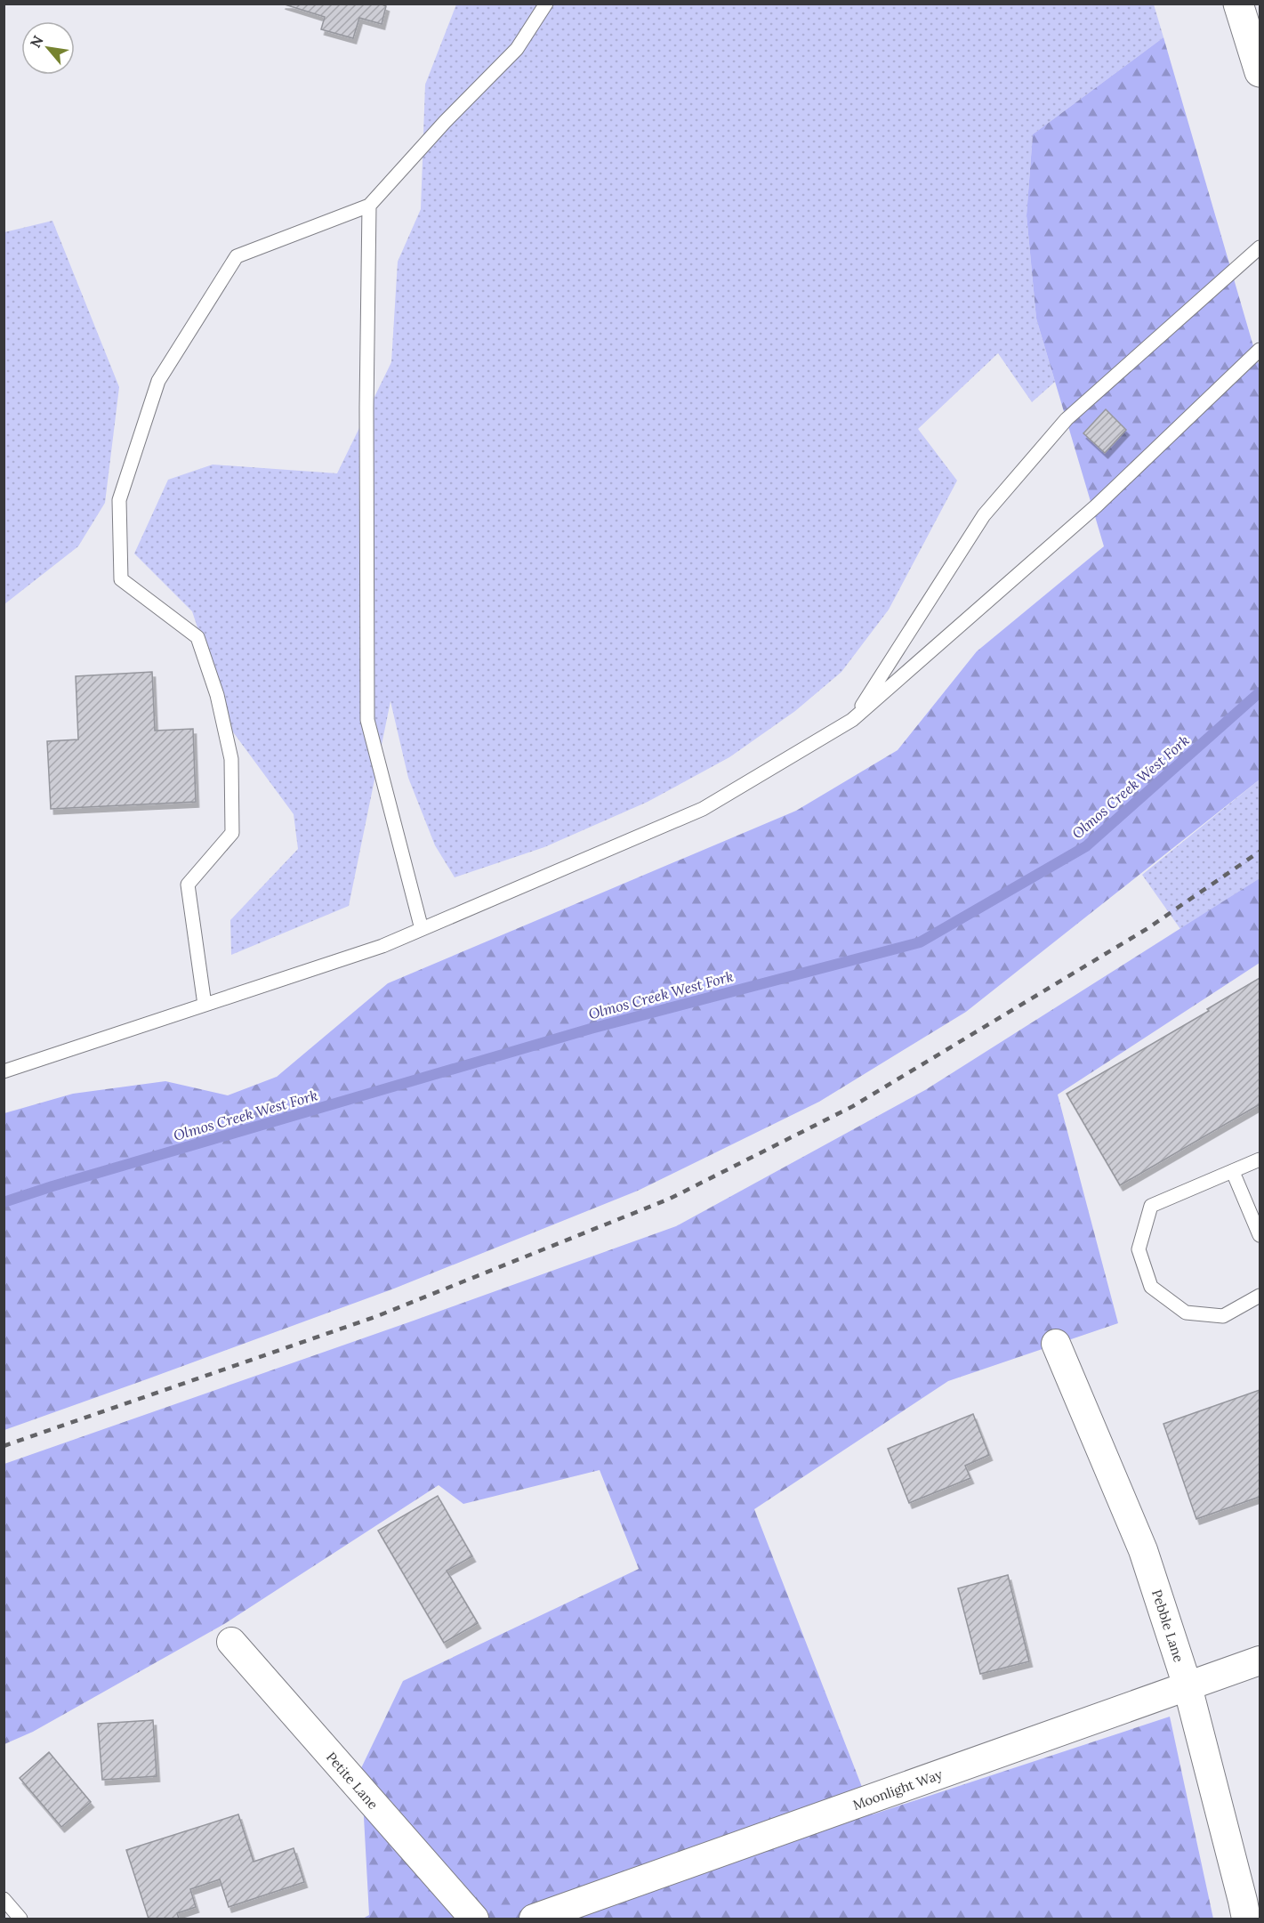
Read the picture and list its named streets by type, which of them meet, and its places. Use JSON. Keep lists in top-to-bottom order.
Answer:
{
  "streets": {
    "street": ["Pebble Lane", "Petite Lane", "Moonlight Way"]
  },
  "crossings": [
    ["Pebble Lane", "Moonlight Way"]
  ],
  "water": ["Olmos Creek West Fork"],
  "north": "top left"
}
